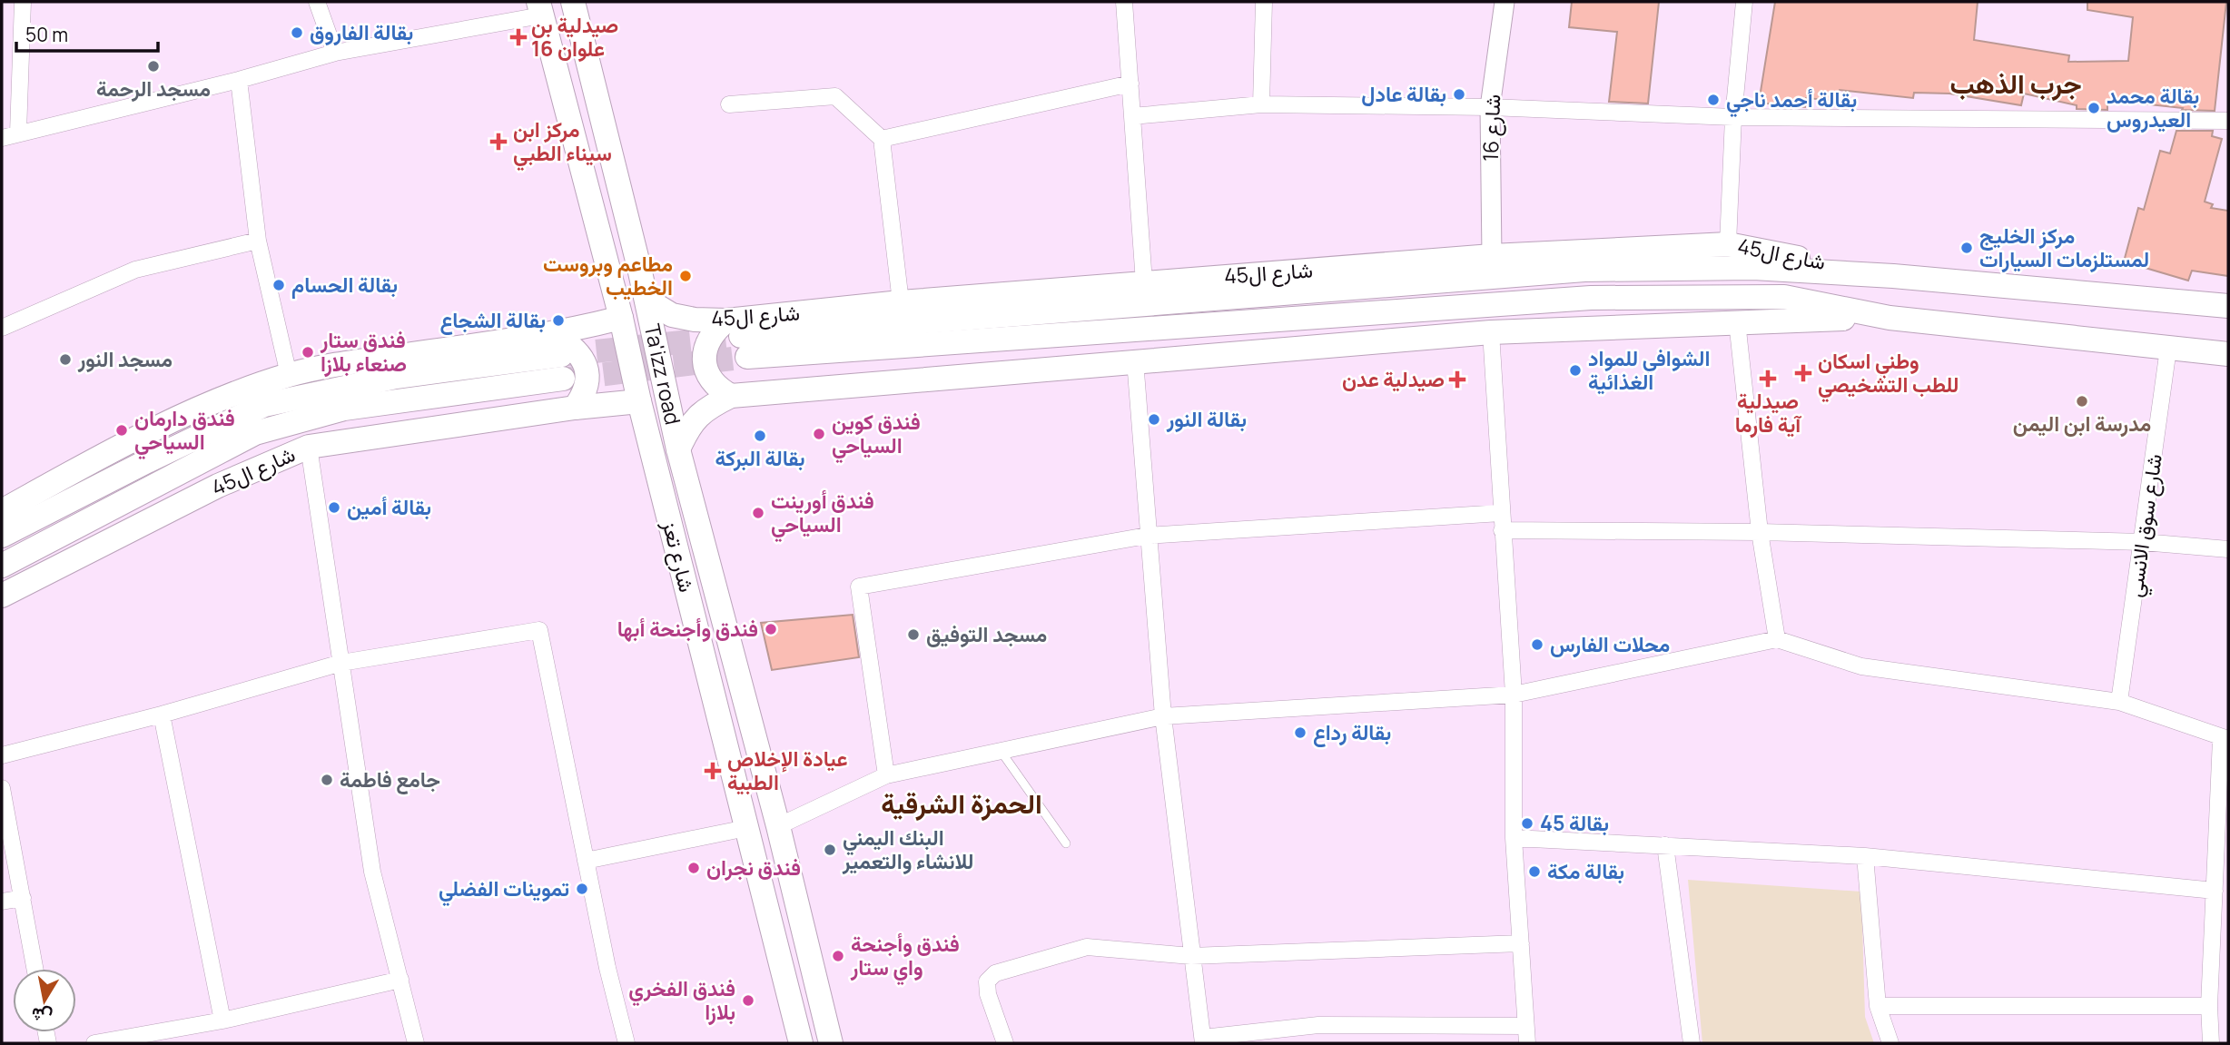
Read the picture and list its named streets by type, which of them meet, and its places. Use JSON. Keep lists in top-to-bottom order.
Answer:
{
  "streets": {
    "main road": ["شارع ال45", "Ta'izz road", "شارع تعز"],
    "street": ["شارع 16", "شارع سوق الانسي"]
  },
  "crossings": [
    ["شارع 16", "شارع ال45"],
    ["شارع ال45", "Ta'izz road"],
    ["شارع ال45", "شارع سوق الانسي"],
    ["شارع ال45", "شارع تعز"],
    ["Ta'izz road", "شارع تعز"]
  ],
  "districts": ["جرب الذهب", "الحمزة الشرقية"],
  "places": {
    "other": [
      "بقالة الفاروق",
      "مسجد الرحمة",
      "بقالة عادل",
      "بقالة أحمد ناجي",
      "بقالة محمد العيدروس",
      "مركز الخليج لمستلزمات السيارات",
      "مطاعم وبروست الخطيب",
      "بقالة الحسام",
      "بقالة الشجاع",
      "فندق ستار صنعاء بلازا",
      "مسجد النور",
      "الشوافي للمواد الغذائية",
      "مدرسة ابن اليمن",
      "بقالة النور",
      "فندق دارمان السياحي",
      "فندق كوين السياحي",
      "بقالة البركة",
      "بقالة أمين",
      "فندق أورينت السياحي",
      "فندق وأجنحة أبها",
      "مسجد التوفيق",
      "محلات الفارس",
      "بقالة رداع",
      "جامع فاطمة",
      "بقالة 45",
      "البنك اليمني للانشاء والتعمير",
      "فندق نجران",
      "بقالة مكة",
      "تموينات الفضلي",
      "فندق وأجنحة واي ستار",
      "فندق الفخري بلازا"
    ],
    "health": [
      "صيدلية بن علوان 16",
      "مركز ابن سيناء الطبي",
      "وطني اسكان للطب التشخيصي",
      "صيدلية آية فارما",
      "صيدلية عدن",
      "عيادة الإخلاص الطبية"
    ]
  },
  "scale_bar": "50 m",
  "north": "bottom"
}
